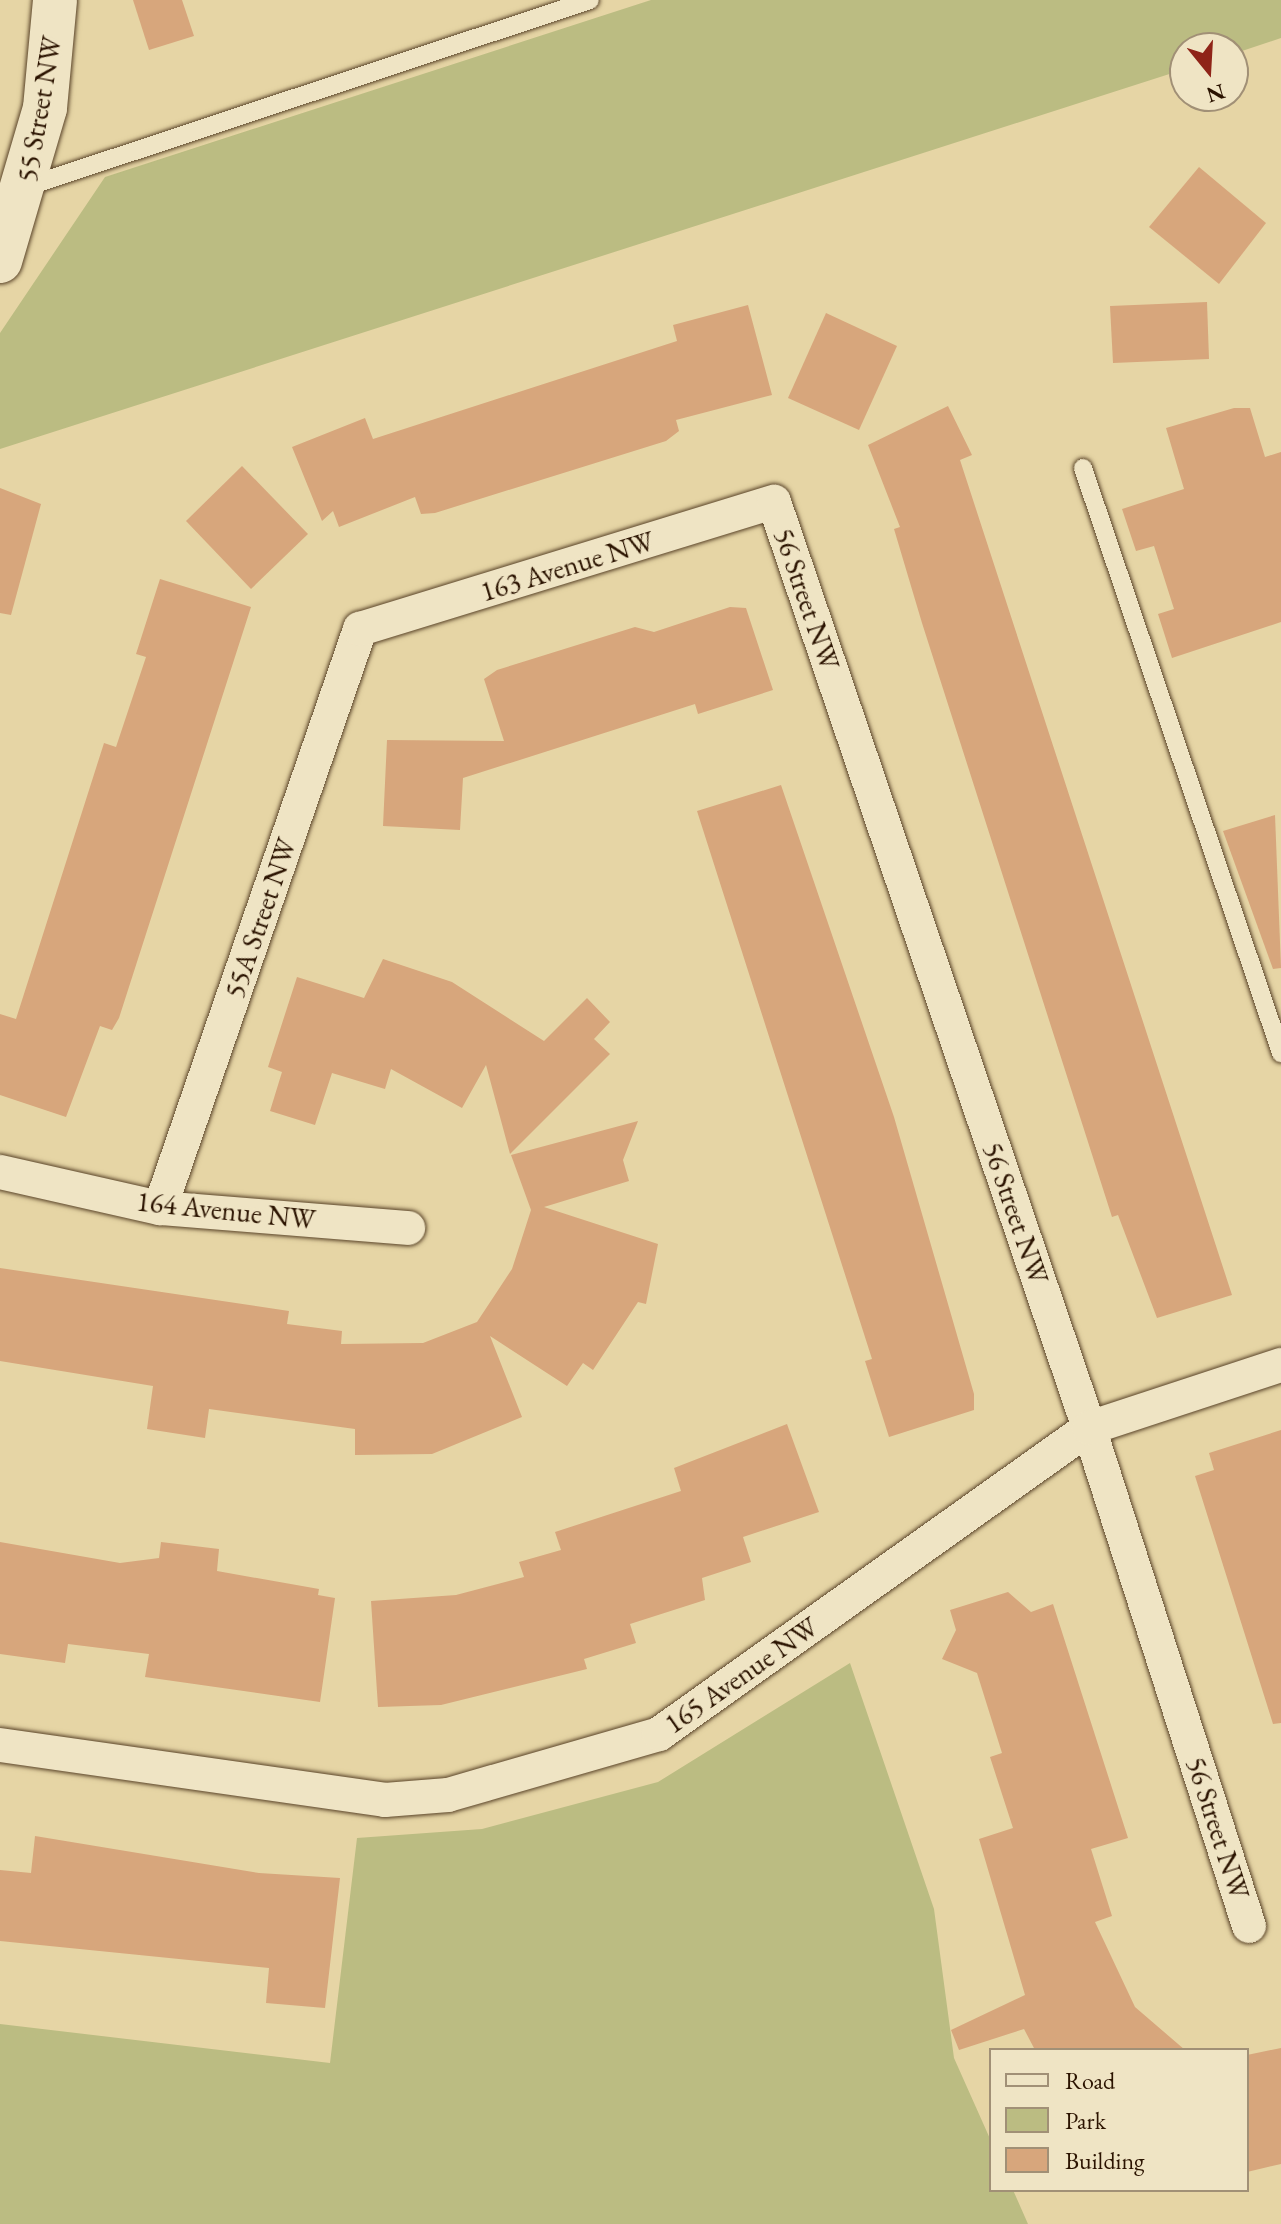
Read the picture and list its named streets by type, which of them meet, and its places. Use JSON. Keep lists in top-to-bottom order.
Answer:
{
  "streets": {
    "street": [
      "55 Street NW",
      "163 Avenue NW",
      "56 Street NW",
      "55A Street NW",
      "164 Avenue NW",
      "165 Avenue NW"
    ]
  },
  "crossings": [
    ["163 Avenue NW", "56 Street NW"],
    ["163 Avenue NW", "55A Street NW"],
    ["56 Street NW", "165 Avenue NW"],
    ["55A Street NW", "164 Avenue NW"]
  ],
  "legend": ["Road", "Park", "Building"],
  "north": "bottom"
}
